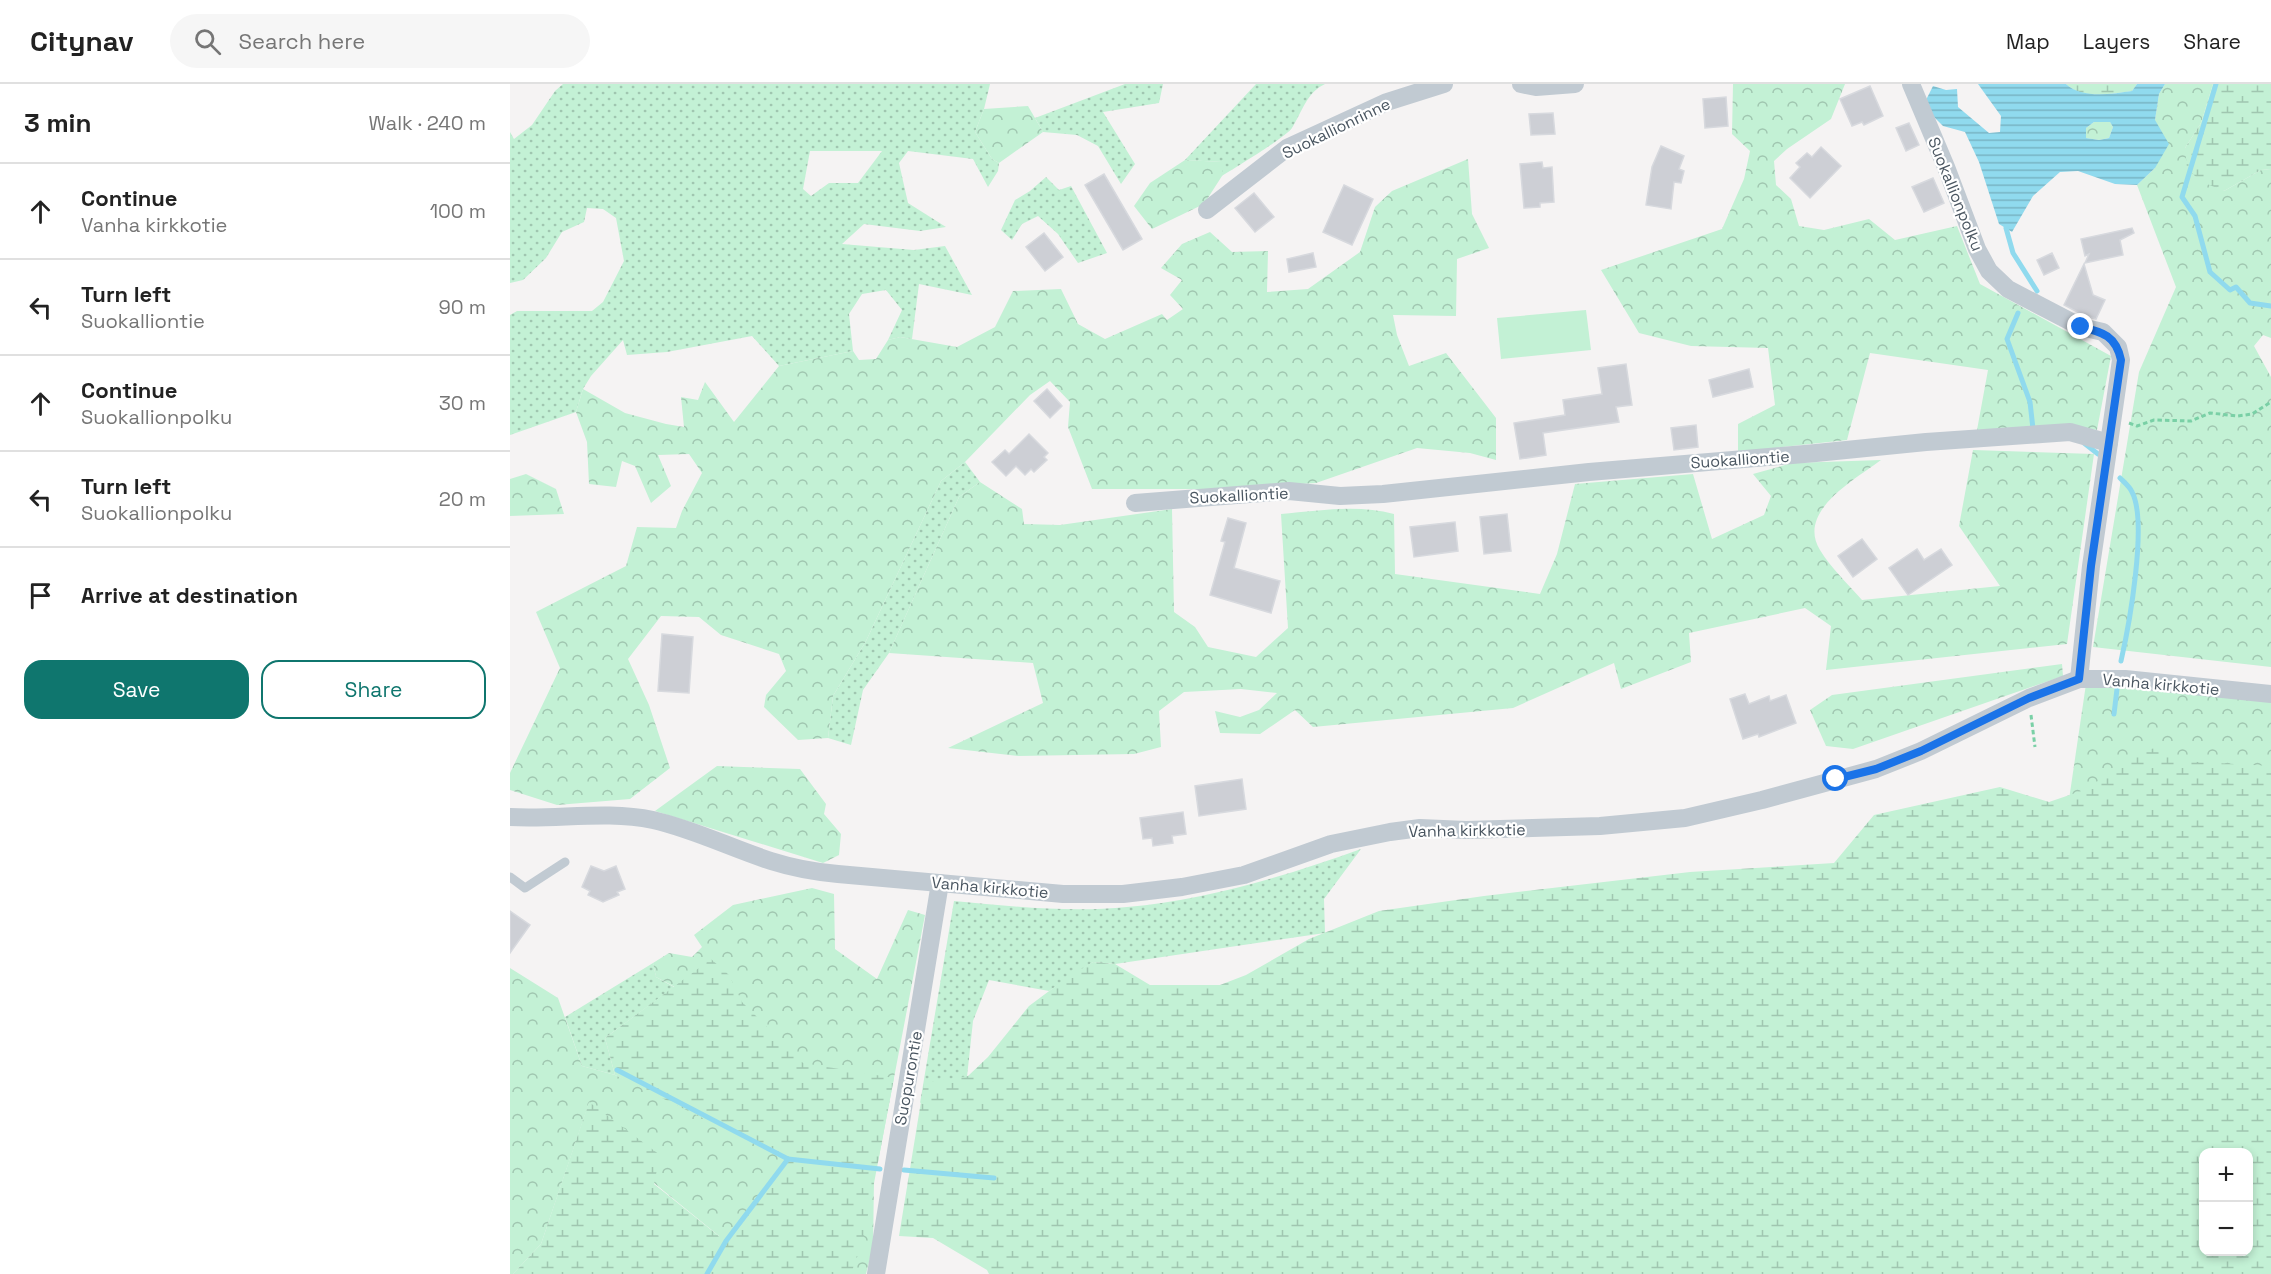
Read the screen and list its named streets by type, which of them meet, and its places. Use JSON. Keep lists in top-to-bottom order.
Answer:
{
  "streets": {
    "street": [
      "Suokallionrinne",
      "Suokallionpolku",
      "Suokalliontie",
      "Vanha kirkkotie",
      "Suopurontie"
    ]
  },
  "crossings": [
    ["Suokallionpolku", "Suokalliontie"],
    ["Vanha kirkkotie", "Suopurontie"]
  ],
  "page": {
    "header": "Citynav",
    "search": "Search here",
    "nav": ["Map", "Layers", "Share"],
    "heading": ["3 min", "Walk · 240 m"],
    "list": [
      ["Continue", "Vanha kirkkotie", "100 m"],
      ["Turn left", "Suokalliontie", "90 m"],
      ["Continue", "Suokallionpolku", "30 m"],
      ["Turn left", "Suokallionpolku", "20 m"],
      "Arrive at destination"
    ],
    "buttons": ["Save", "Share"],
    "map_buttons": ["+", "−"]
  }
}
